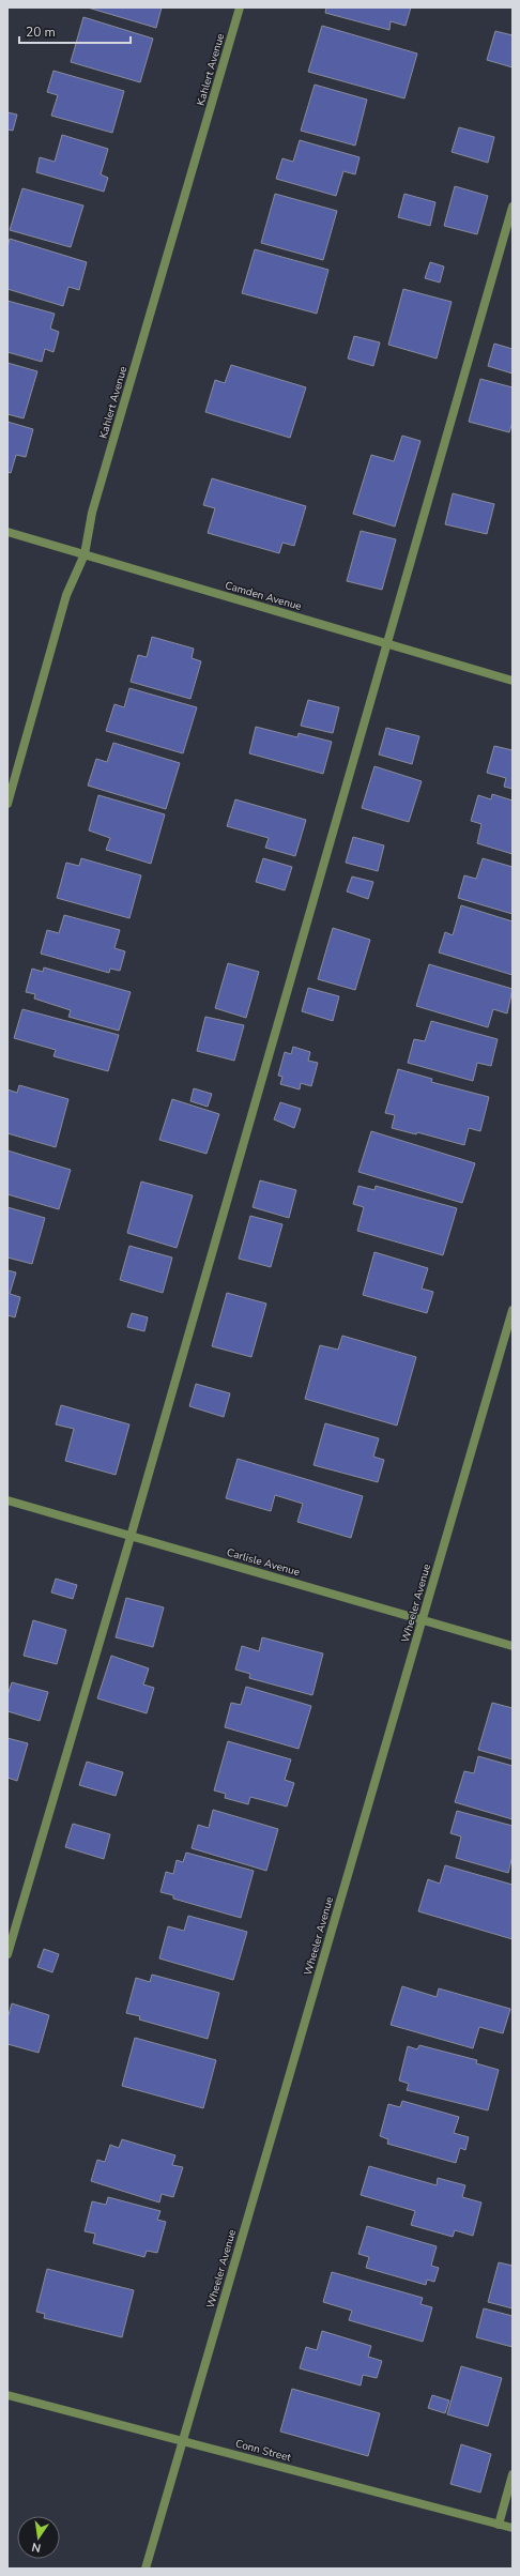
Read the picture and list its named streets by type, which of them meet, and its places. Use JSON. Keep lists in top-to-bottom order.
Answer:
{
  "streets": {
    "street": [
      "Kahlert Avenue",
      "Camden Avenue",
      "Carlisle Avenue",
      "Wheeler Avenue",
      "Conn Street"
    ]
  },
  "crossings": [
    ["Kahlert Avenue", "Camden Avenue"],
    ["Carlisle Avenue", "Wheeler Avenue"],
    ["Wheeler Avenue", "Conn Street"]
  ],
  "scale_bar": "20 m",
  "north": "bottom"
}
